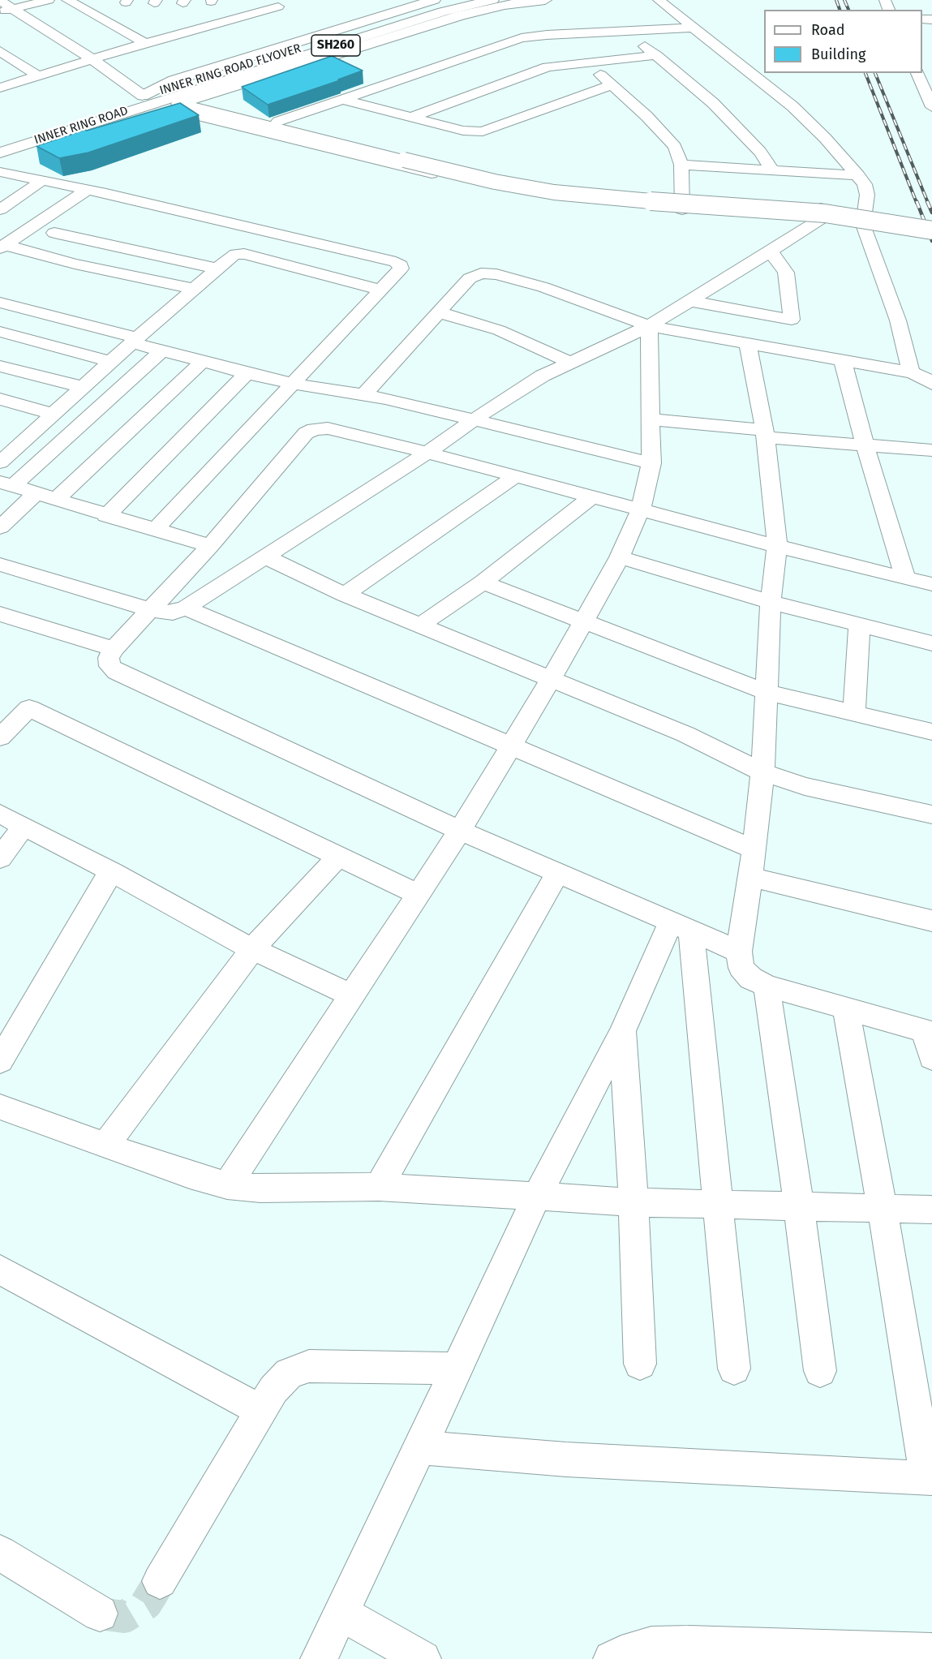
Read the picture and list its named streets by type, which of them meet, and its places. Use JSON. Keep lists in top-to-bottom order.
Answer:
{
  "streets": {
    "main road": ["SH260", "INNER RING ROAD FLYOVER", "INNER RING ROAD"]
  },
  "crossings": [
    ["INNER RING ROAD FLYOVER", "INNER RING ROAD"]
  ],
  "legend": ["Road", "Building"]
}
